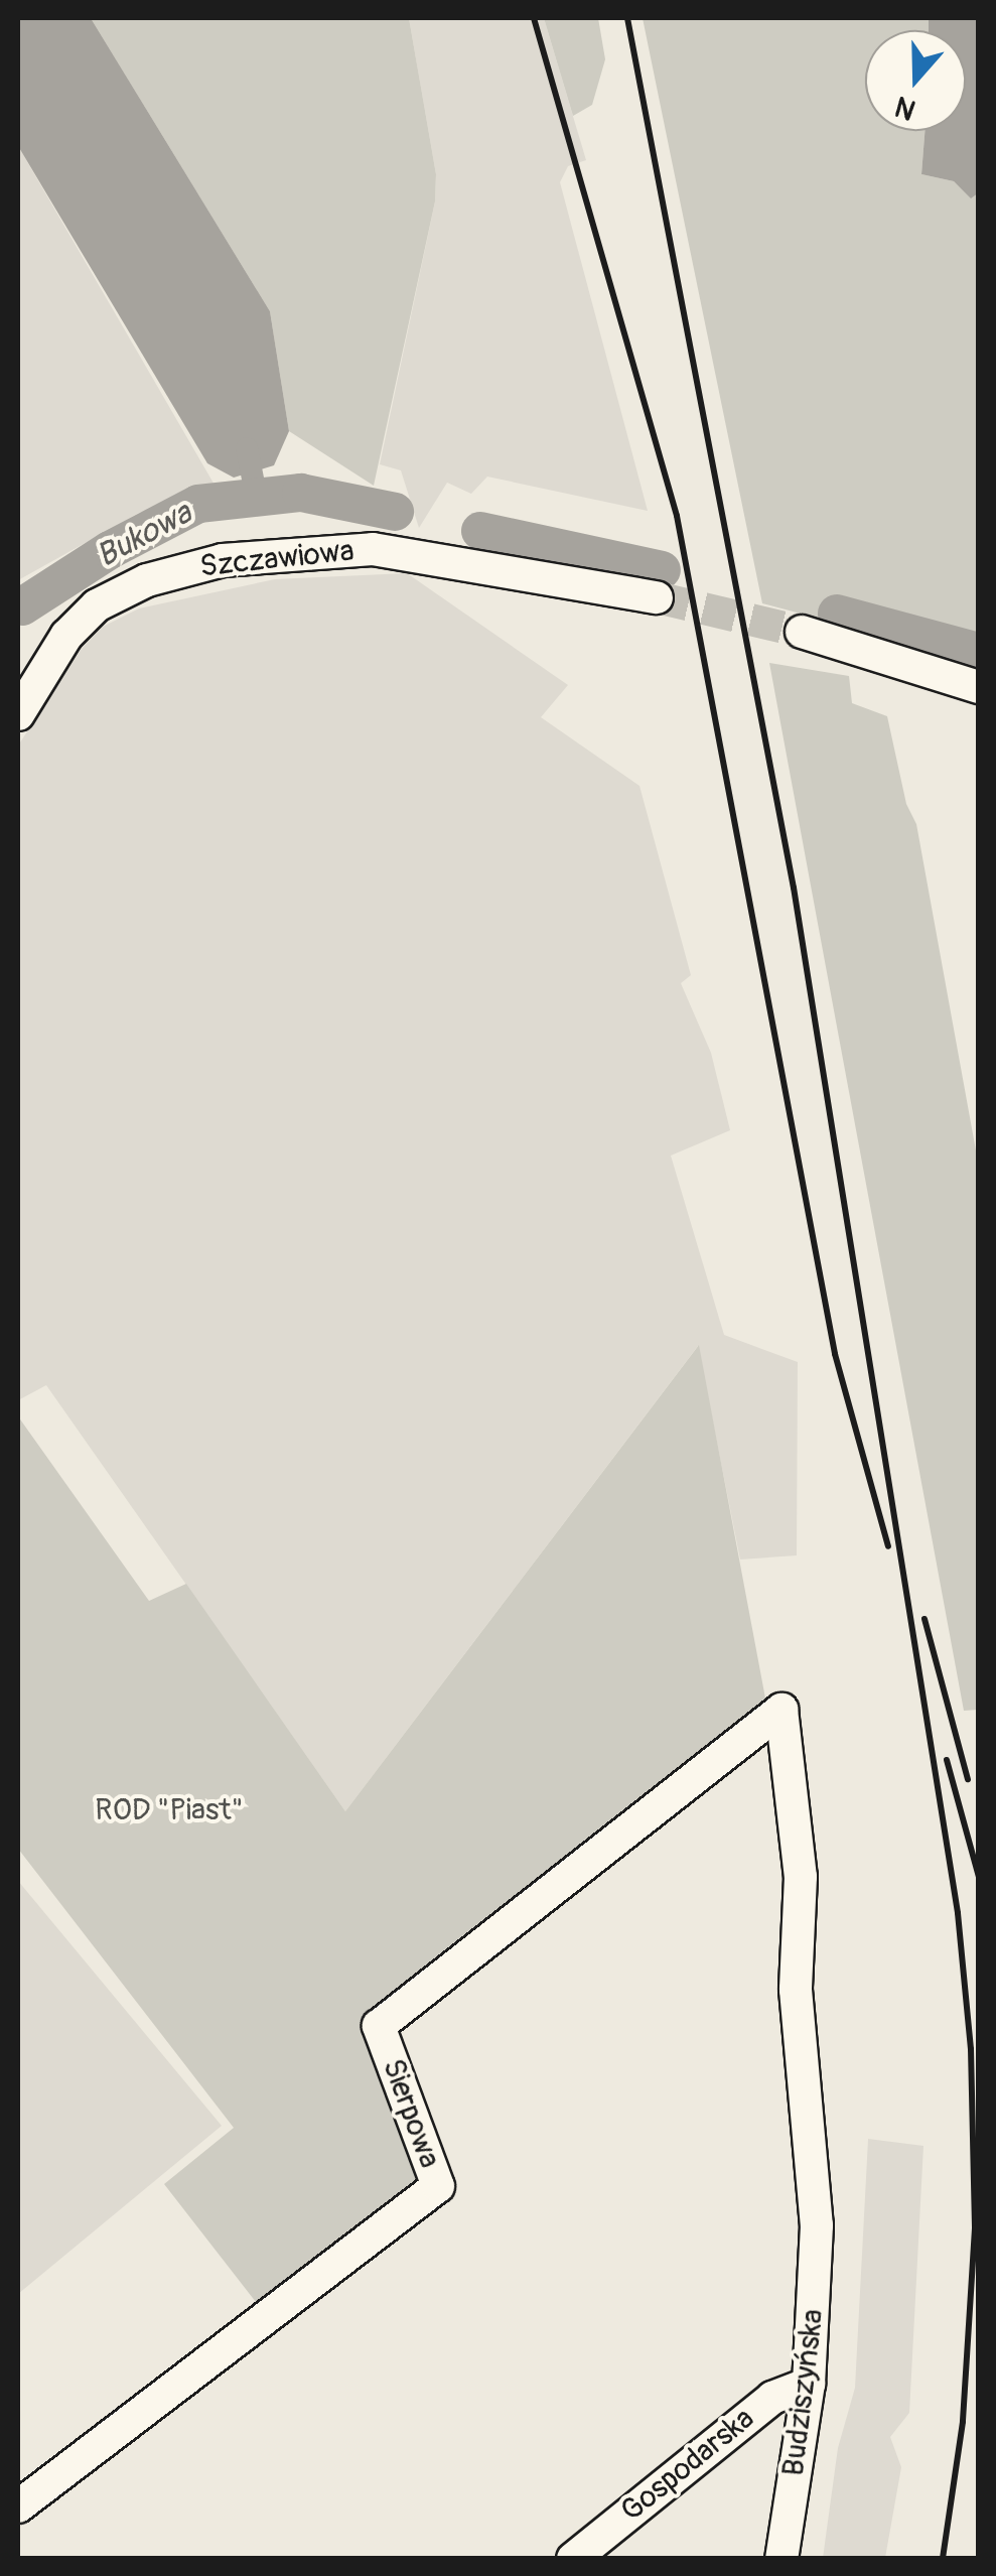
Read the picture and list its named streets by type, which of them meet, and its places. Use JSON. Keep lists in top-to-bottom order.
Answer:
{
  "streets": {
    "street": [
      "Szczawiowa",
      "Sierpowa",
      "Budziszyńska",
      "Gospodarska"
    ]
  },
  "crossings": [
    ["Sierpowa", "Budziszyńska"],
    ["Budziszyńska", "Gospodarska"]
  ],
  "water": ["Bukowa"],
  "parks": ["ROD \"Piast\""],
  "north": "bottom"
}
